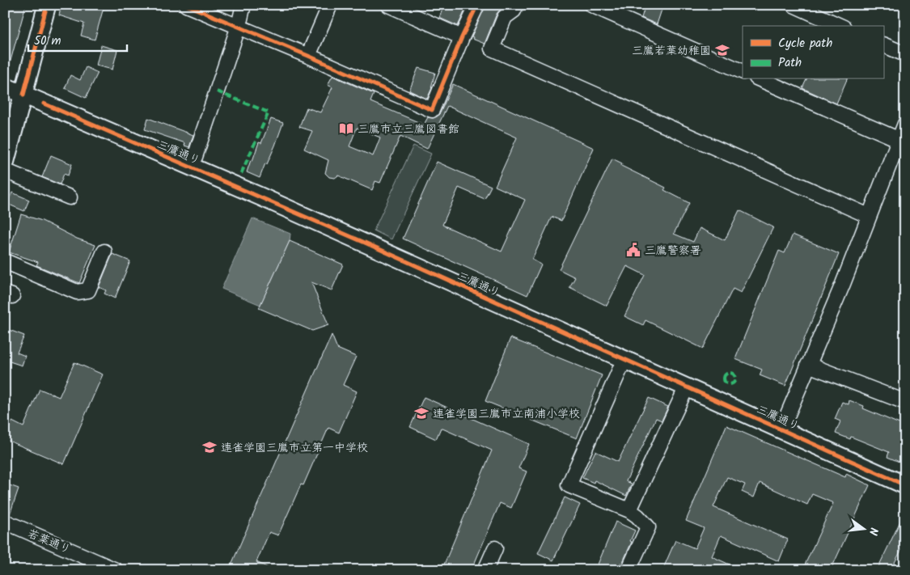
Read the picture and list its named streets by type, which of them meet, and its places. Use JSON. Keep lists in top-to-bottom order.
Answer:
{
  "streets": {
    "main road": ["三鷹通り"],
    "street": ["若葉通り"]
  },
  "places": {
    "school or university": ["三鷹若葉幼稚園", "連雀学園三鷹市立南浦小学校", "連雀学園三鷹市立第一中学校"],
    "library": ["三鷹市立三鷹図書館"],
    "public building": ["三鷹警察署"]
  },
  "legend": ["Cycle path", "Path"],
  "scale_bar": "50 m",
  "north": "right"
}
